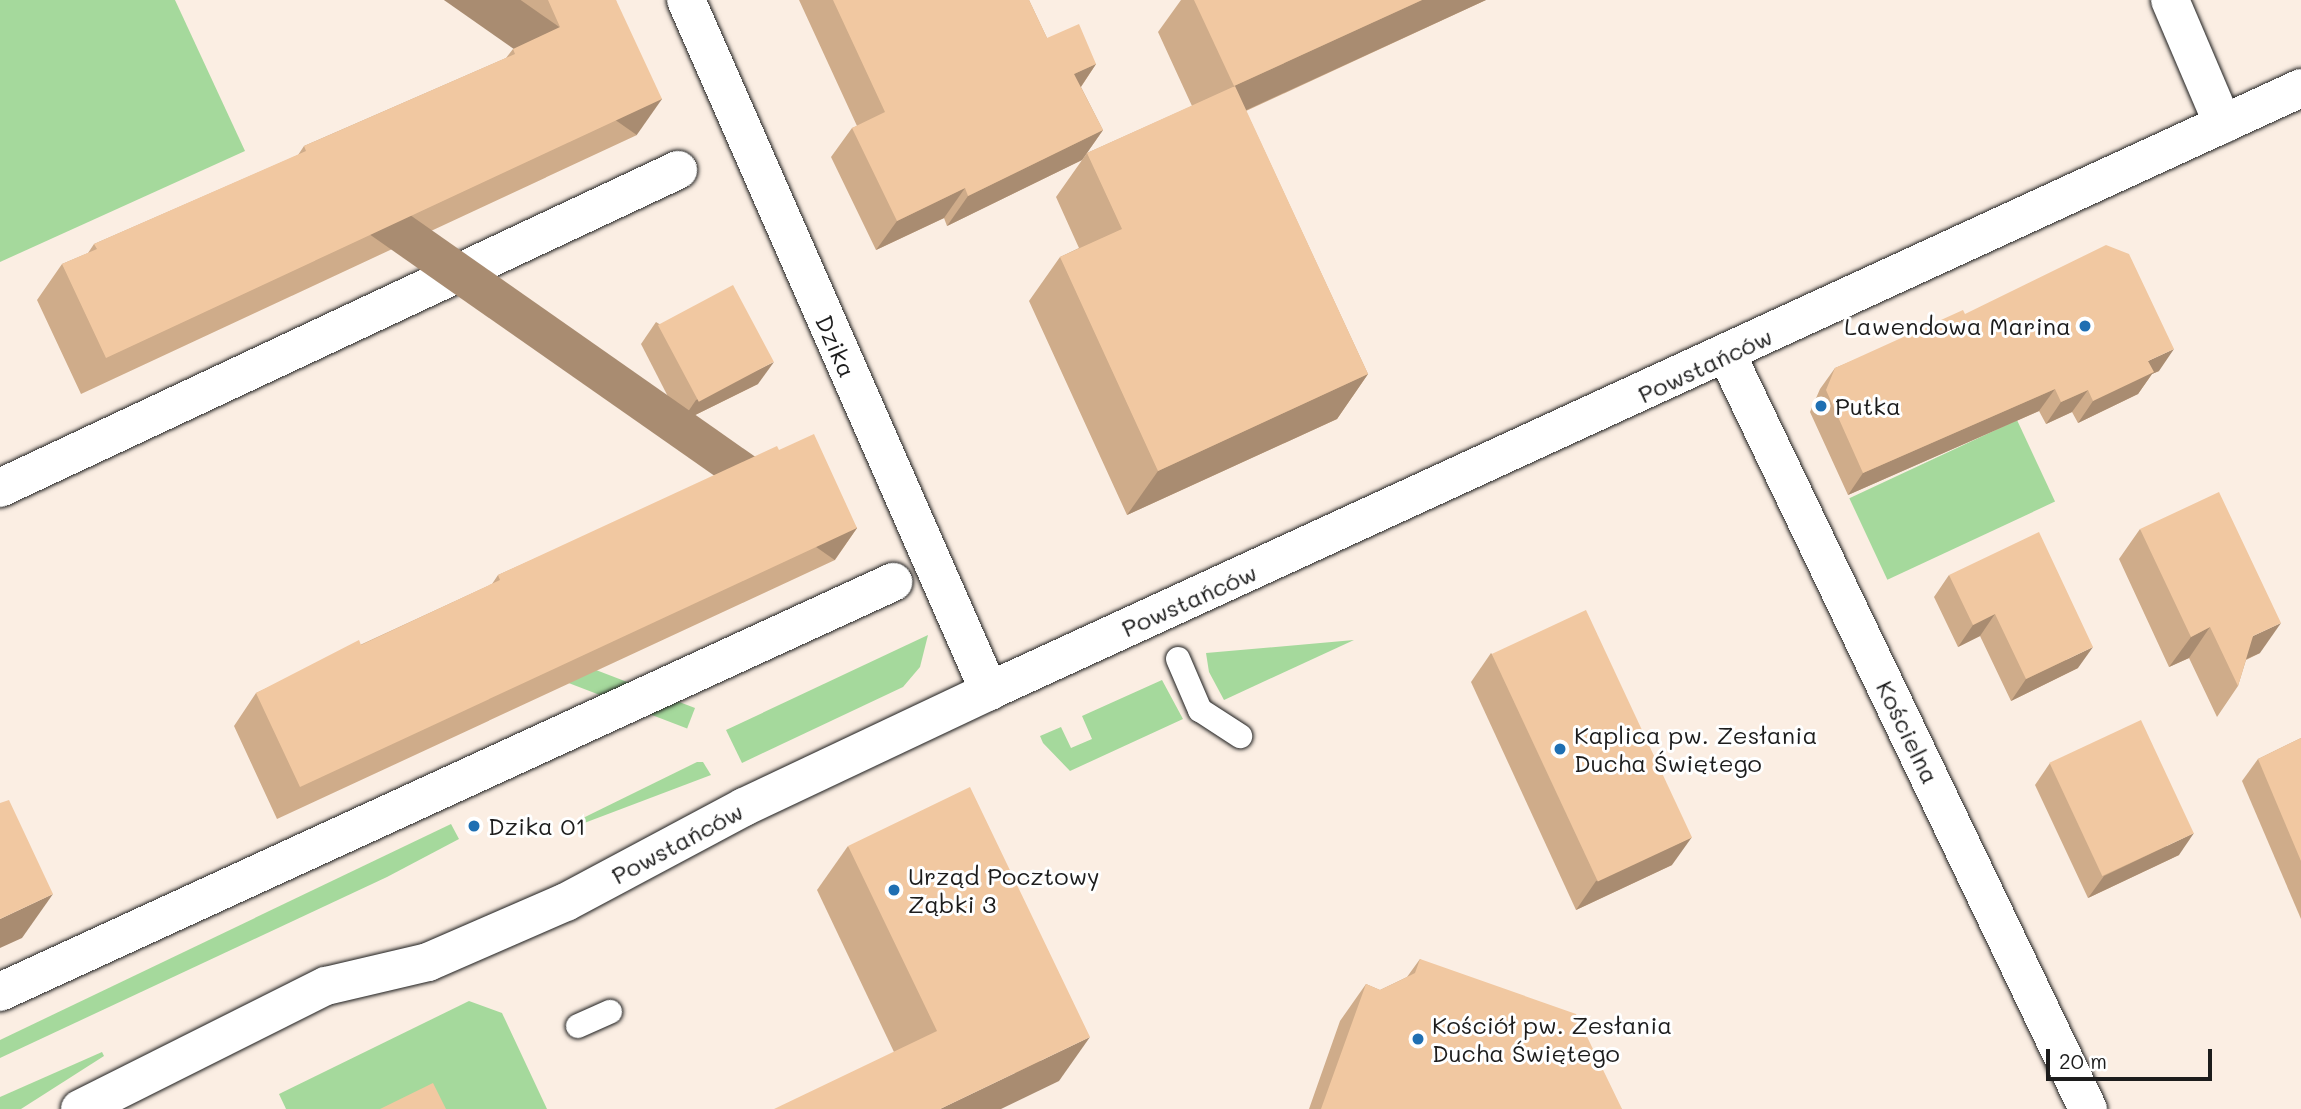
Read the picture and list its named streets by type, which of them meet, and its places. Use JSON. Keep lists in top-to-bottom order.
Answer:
{
  "streets": {
    "street": ["Dzika", "Powstańców", "Kościelna"]
  },
  "crossings": [
    ["Dzika", "Powstańców"],
    ["Powstańców", "Kościelna"]
  ],
  "places": [
    "Lawendowa Marina",
    "Putka",
    "Kaplica pw. Zesłania Ducha Świętego",
    "Dzika 01",
    "Urząd Pocztowy Ząbki 3",
    "Kościół pw. Zesłania Ducha Świętego"
  ],
  "scale_bar": "20 m"
}
